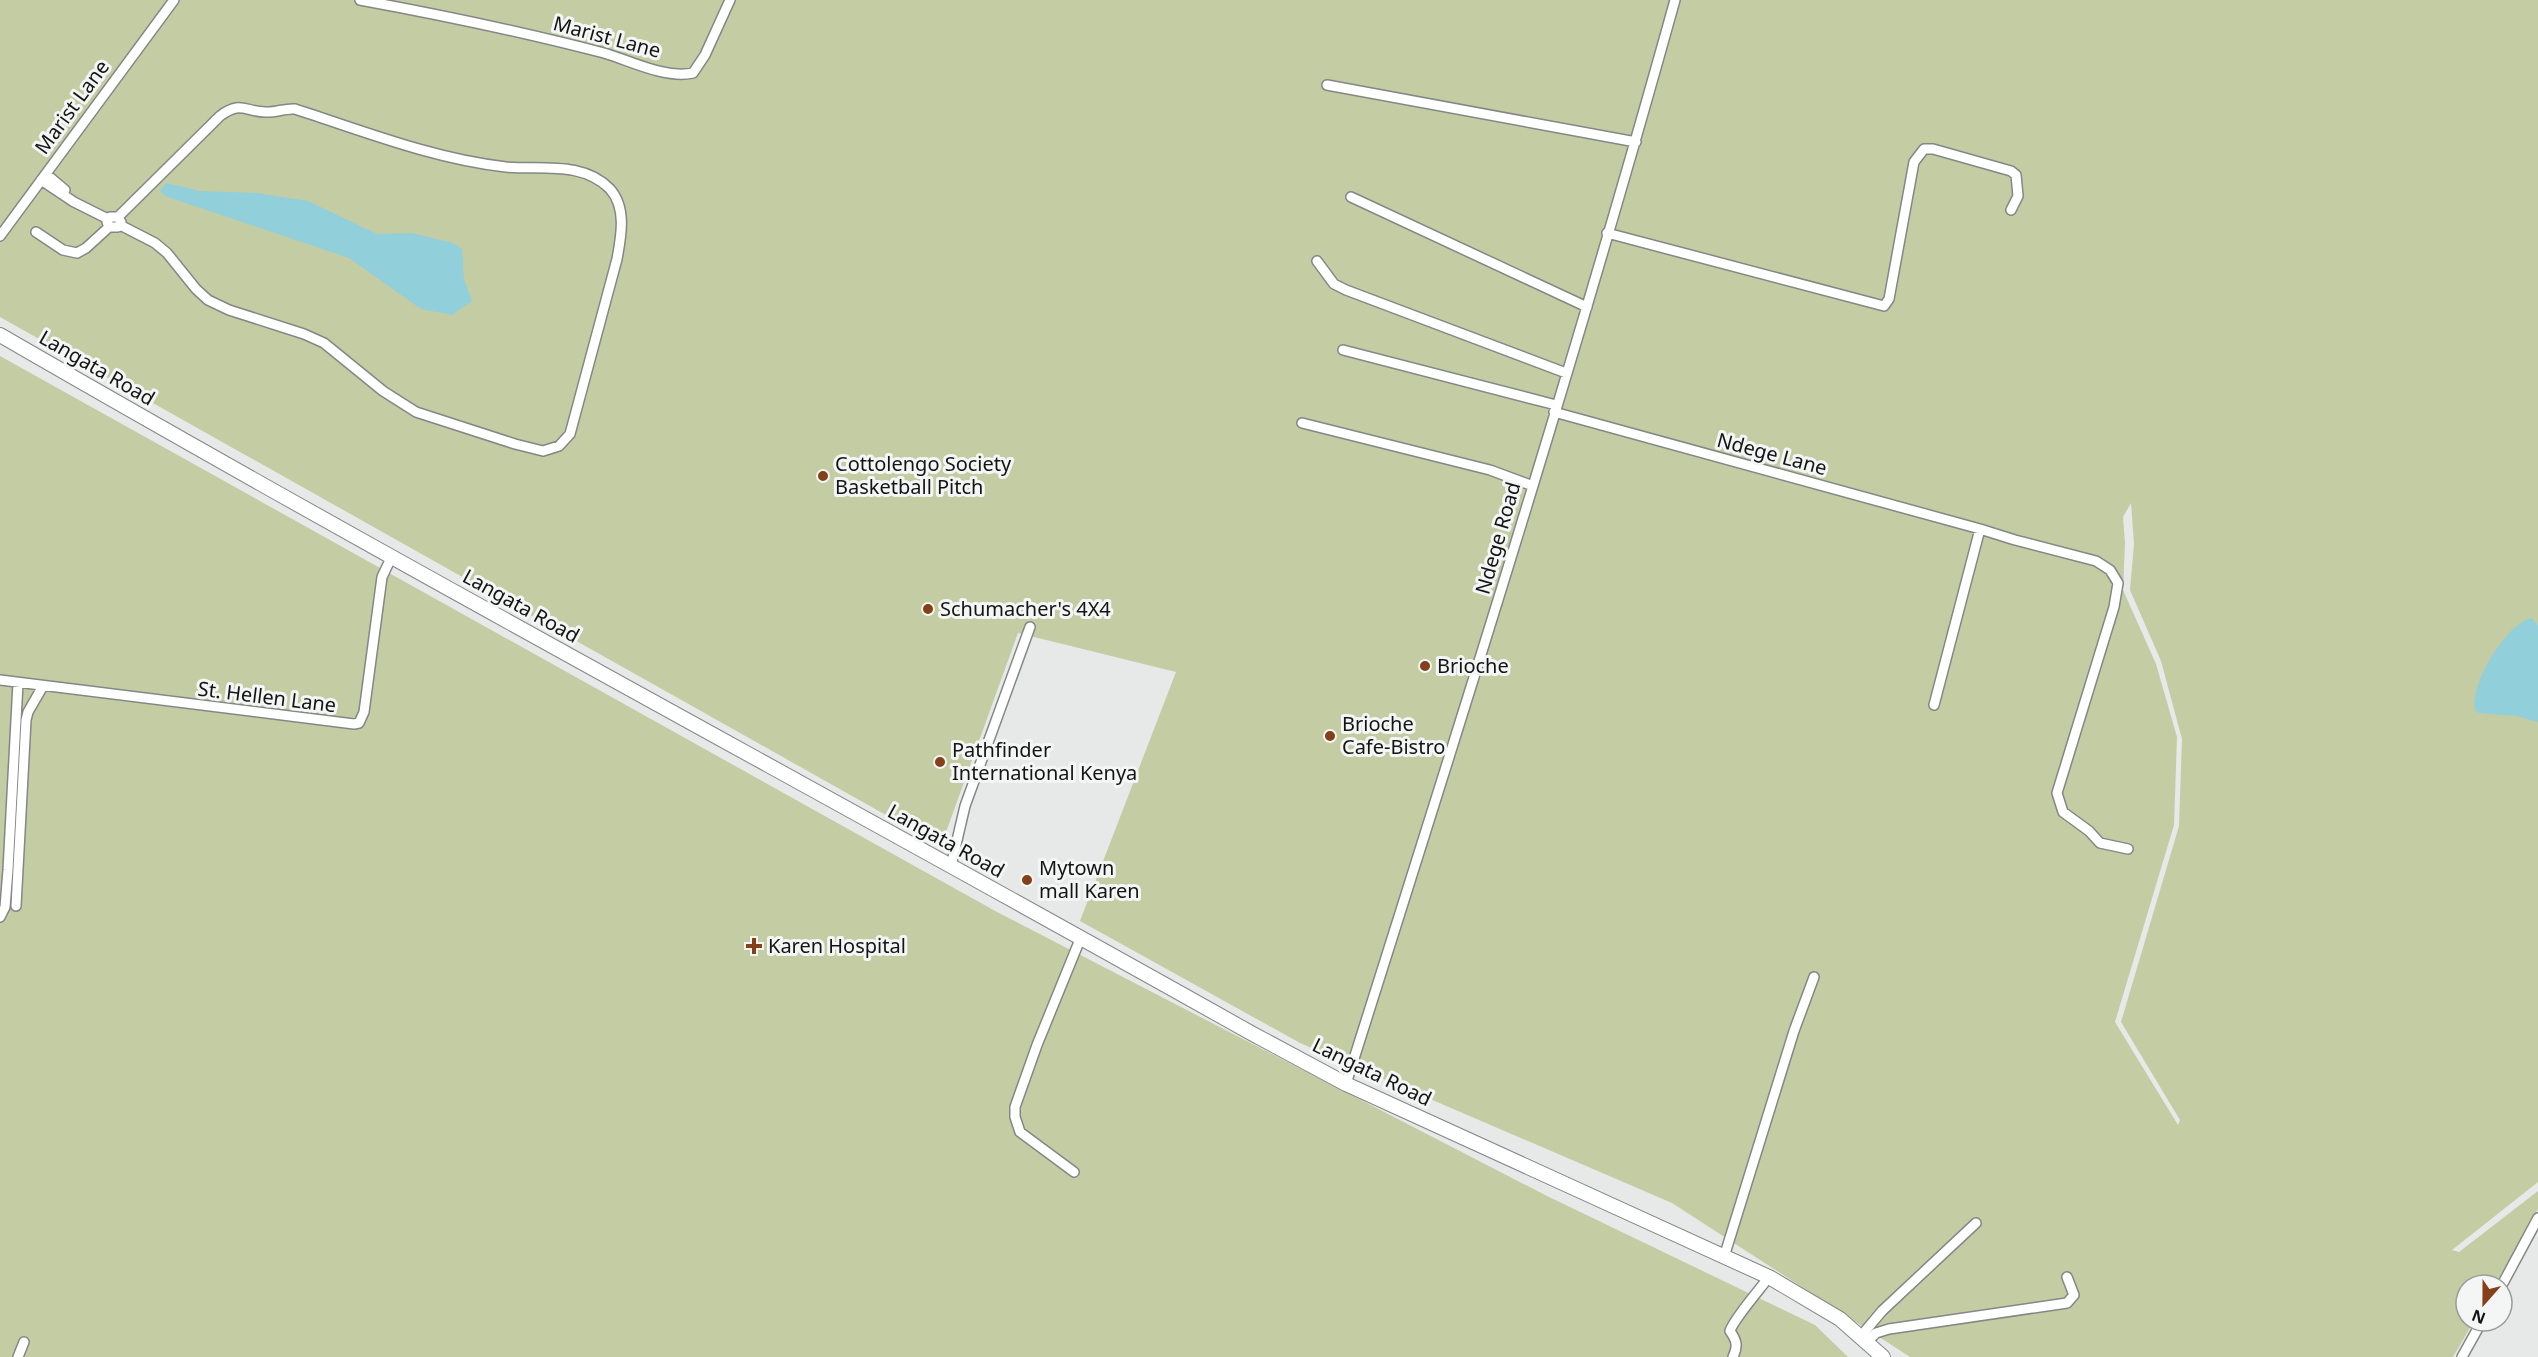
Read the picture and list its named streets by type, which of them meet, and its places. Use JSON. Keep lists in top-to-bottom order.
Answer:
{
  "streets": {
    "main road": ["Langata Road"],
    "street": [
      "Marist Lane",
      "Ndege Lane",
      "Ndege Road",
      "St. Hellen Lane"
    ]
  },
  "crossings": [
    ["Langata Road", "Ndege Road"],
    ["Langata Road", "St. Hellen Lane"],
    ["Ndege Lane", "Ndege Road"]
  ],
  "places": {
    "other": [
      "Cottolengo Society Basketball Pitch",
      "Schumacher's 4X4",
      "Brioche",
      "Brioche Cafe-Bistro",
      "Pathfinder International Kenya",
      "Mytown mall Karen"
    ],
    "health": ["Karen Hospital"]
  },
  "north": "bottom"
}
